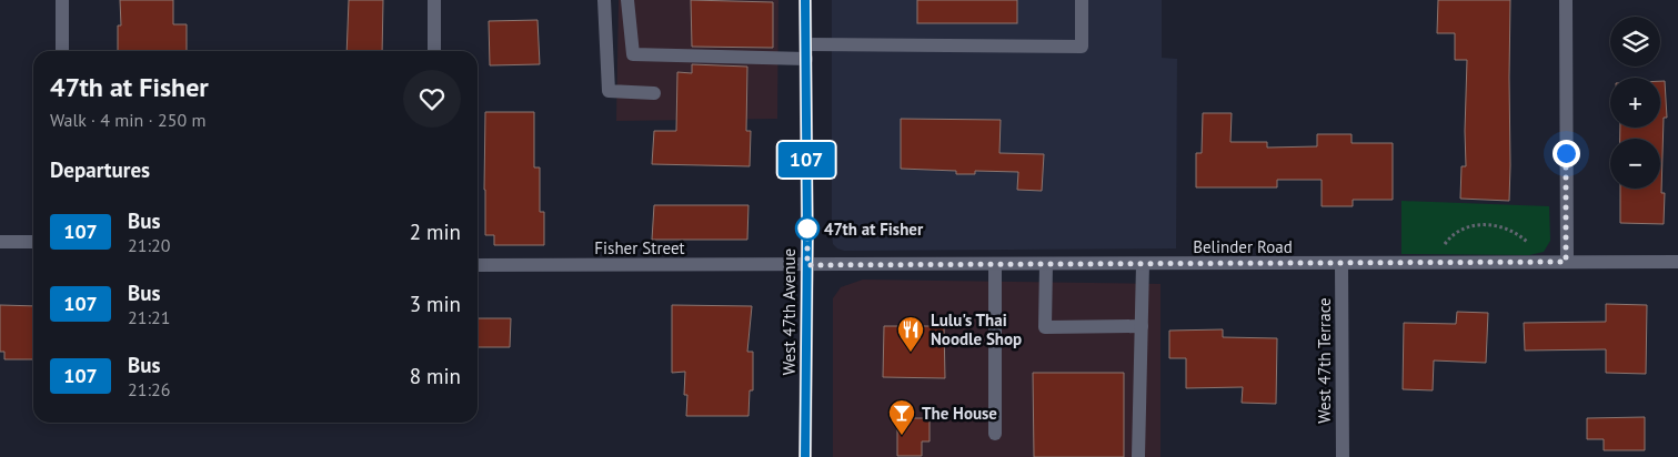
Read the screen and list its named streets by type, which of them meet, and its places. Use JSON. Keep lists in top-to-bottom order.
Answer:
{
  "streets": {
    "street": [
      "Belinder Road",
      "Fisher Street",
      "West 47th Avenue",
      "West 47th Terrace"
    ]
  },
  "crossings": [
    ["Belinder Road", "Fisher Street"],
    ["Belinder Road", "West 47th Avenue"],
    ["Belinder Road", "West 47th Terrace"],
    ["Fisher Street", "West 47th Avenue"]
  ],
  "places": {
    "other": ["47th at Fisher"],
    "restaurant": ["Lulu's Thai Noodle Shop"],
    "bar": ["The House"]
  },
  "lines": ["bus line 107"],
  "page": {
    "on_map": "107",
    "map_buttons": ["+", "−"],
    "heading": [
      ["47th at Fisher", "Walk · 4 min · 250 m"],
      "Departures"
    ],
    "list": [
      {
        "mark": "107",
        "name": "Bus",
        "note": "21:20",
        "value": "2 min"
      },
      {
        "mark": "107",
        "name": "Bus",
        "note": "21:21",
        "value": "3 min"
      },
      {
        "mark": "107",
        "name": "Bus",
        "note": "21:26",
        "value": "8 min"
      }
    ]
  }
}
